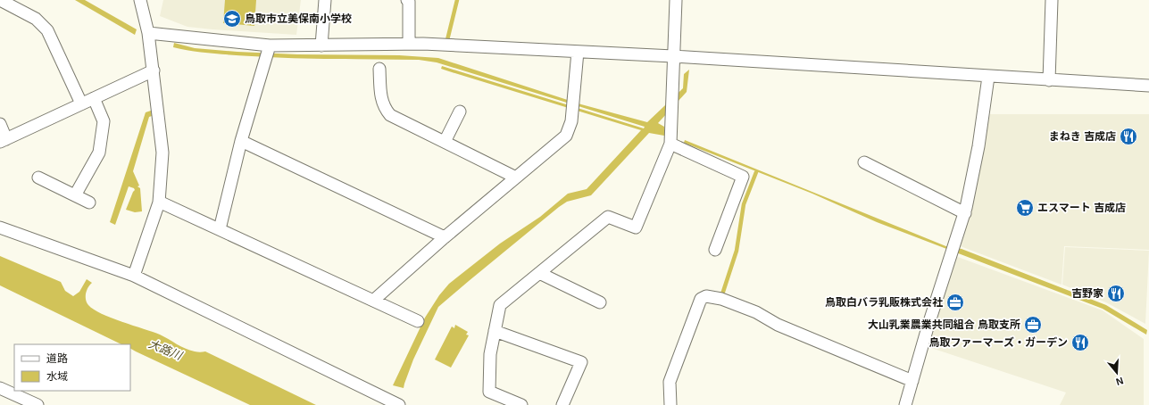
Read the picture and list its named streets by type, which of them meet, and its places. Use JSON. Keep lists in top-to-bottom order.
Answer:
{
  "water": ["大路川"],
  "places": {
    "school or university": ["鳥取市立美保南小学校"],
    "restaurant": ["まねき 吉成店", "吉野家", "鳥取ファーマーズ・ガーデン"],
    "supermarket": ["エスマート 吉成店"],
    "office": ["鳥取白バラ乳販株式会社", "大山乳業農業共同組合 鳥取支所"]
  },
  "legend": ["道路", "水域"],
  "north": "bottom"
}
